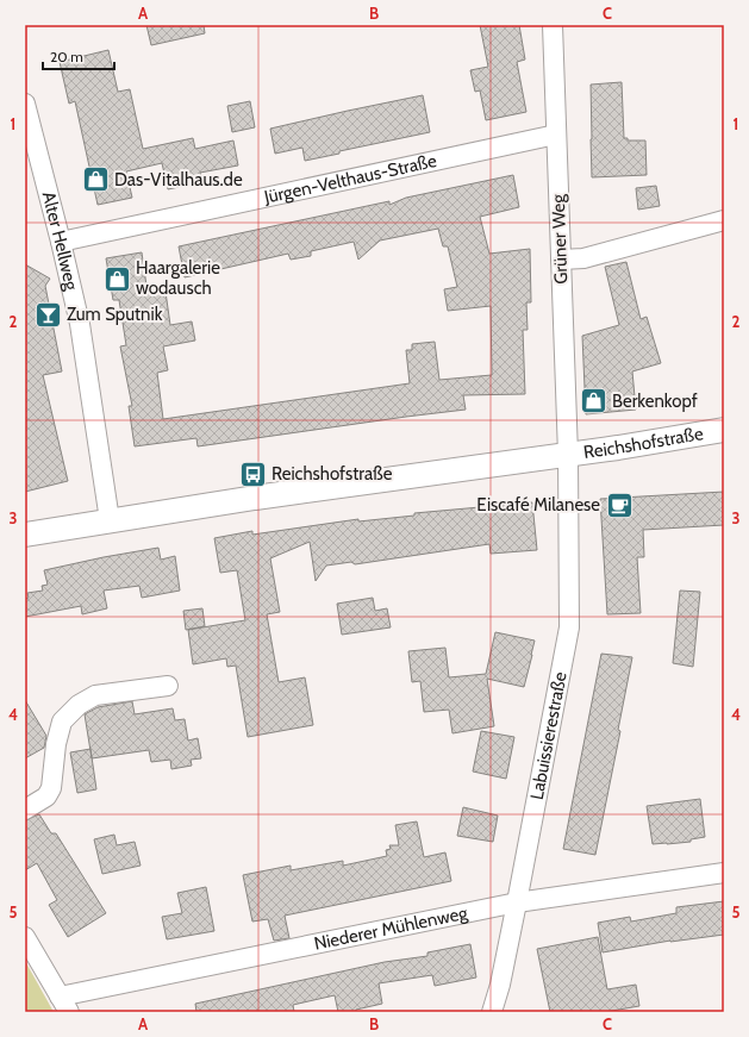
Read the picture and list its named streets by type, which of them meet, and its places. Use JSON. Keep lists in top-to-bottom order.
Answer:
{
  "streets": {
    "street": [
      "Jürgen-Velthaus-Straße",
      "Grüner Weg",
      "Alter Hellweg",
      "Reichshofstraße",
      "Labuissierestraße",
      "Niederer Mühlenweg"
    ]
  },
  "crossings": [
    ["Jürgen-Velthaus-Straße", "Grüner Weg"],
    ["Jürgen-Velthaus-Straße", "Alter Hellweg"],
    ["Grüner Weg", "Reichshofstraße"],
    ["Grüner Weg", "Labuissierestraße"],
    ["Alter Hellweg", "Reichshofstraße"],
    ["Reichshofstraße", "Labuissierestraße"],
    ["Labuissierestraße", "Niederer Mühlenweg"]
  ],
  "places": {
    "shop": ["Das-Vitalhaus.de", "Haargalerie wodausch", "Berkenkopf"],
    "bar": ["Zum Sputnik"],
    "bus stop": ["Reichshofstraße"],
    "cafe": ["Eiscafé Milanese"]
  },
  "scale_bar": "20 m",
  "grid": {
    "columns": ["A", "B", "C"],
    "rows": [
      "1",
      "2",
      "3",
      "4",
      "5"
    ]
  }
}
